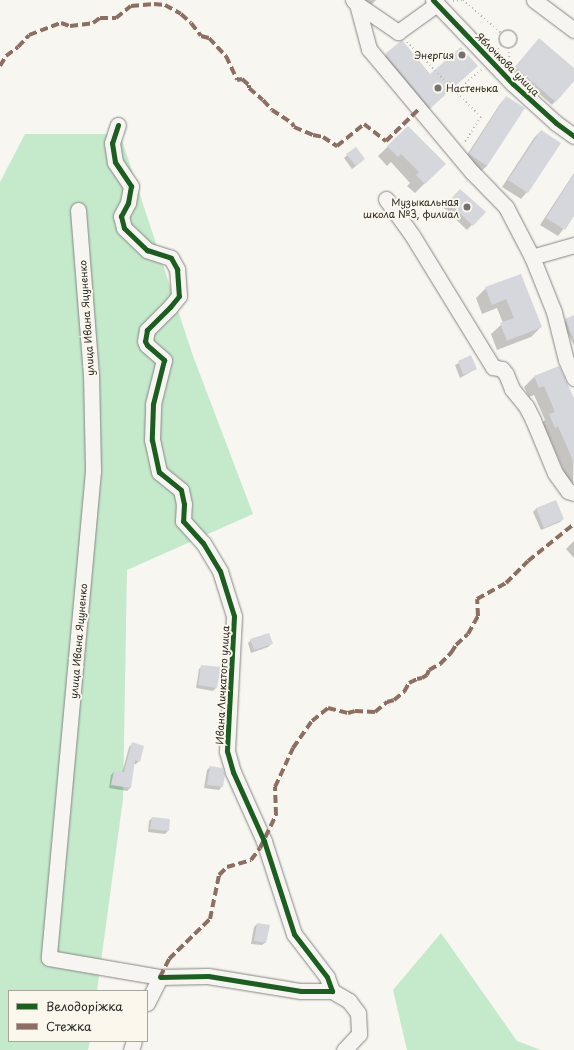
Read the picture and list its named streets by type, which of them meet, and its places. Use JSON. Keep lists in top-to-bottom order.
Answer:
{
  "streets": {
    "street": ["Яблочкова улица", "улица Ивана Яцуненко", "Ивана Личкатого улица"]
  },
  "places": ["Энергия", "Настенька", "Музыкальная школа №3, филиал"],
  "legend": ["Велодоріжка", "Стежка"]
}
